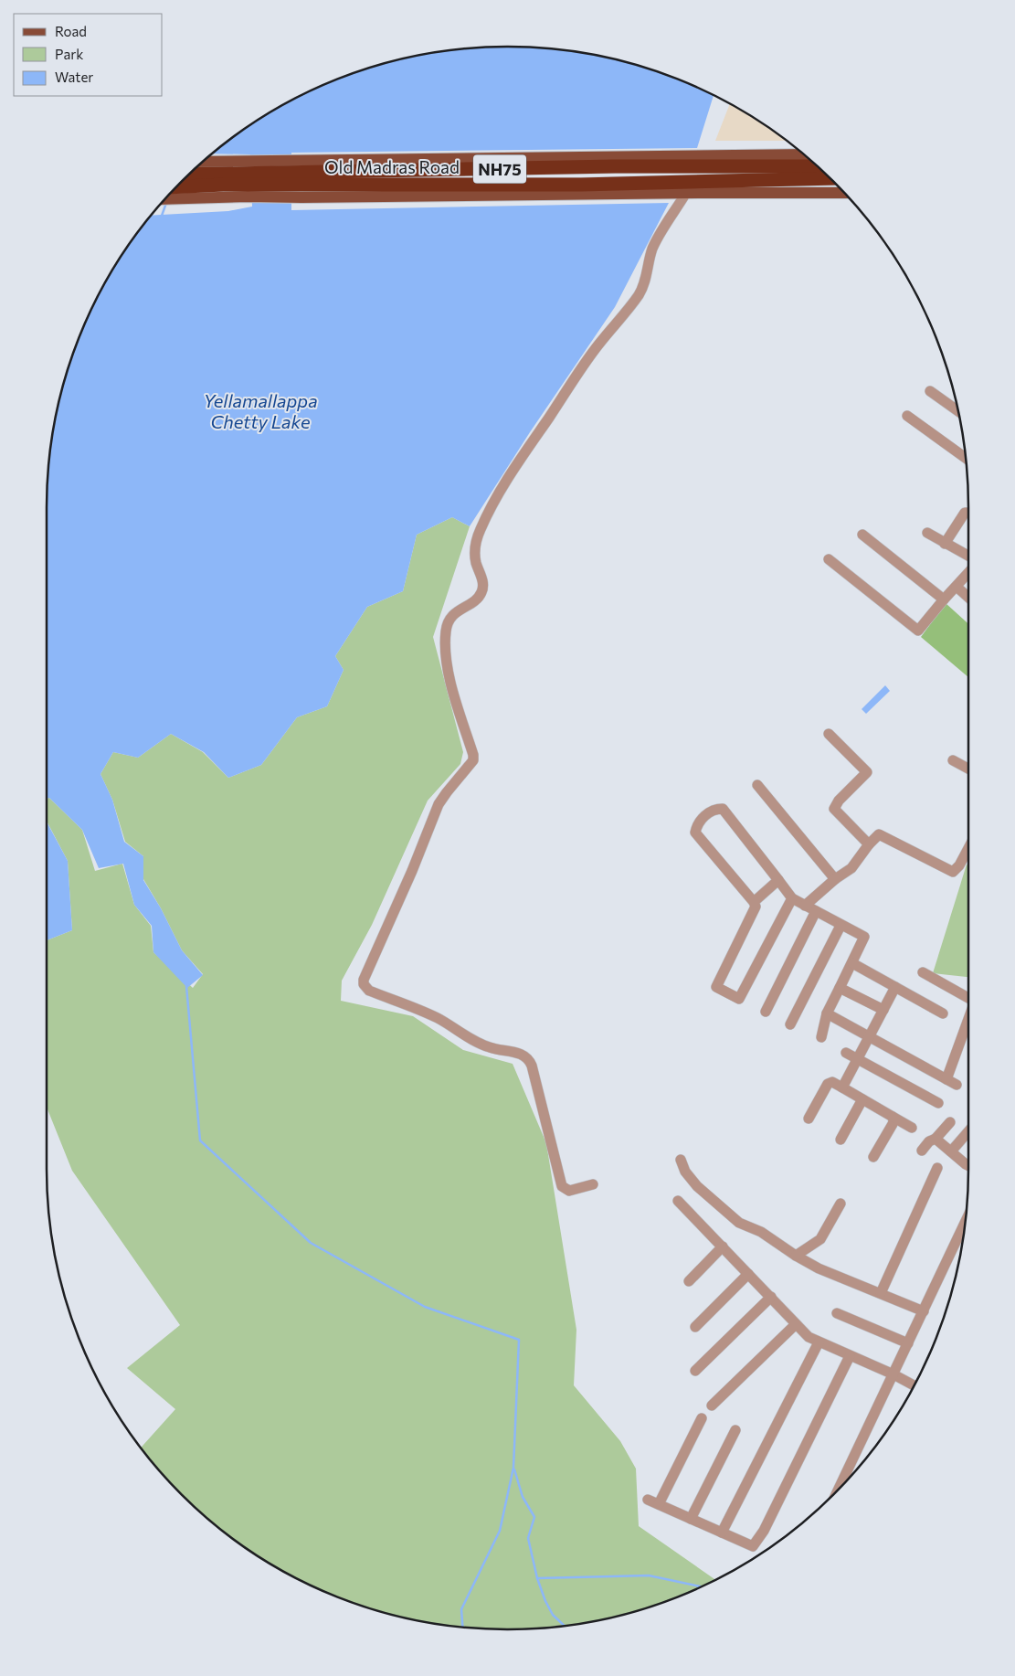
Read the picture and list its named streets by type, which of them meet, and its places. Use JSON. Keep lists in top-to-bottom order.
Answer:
{
  "streets": {
    "highway": ["Old Madras Road", "NH75"]
  },
  "water": ["Yellamallappa Chetty Lake"],
  "legend": ["Road", "Park", "Water"]
}
